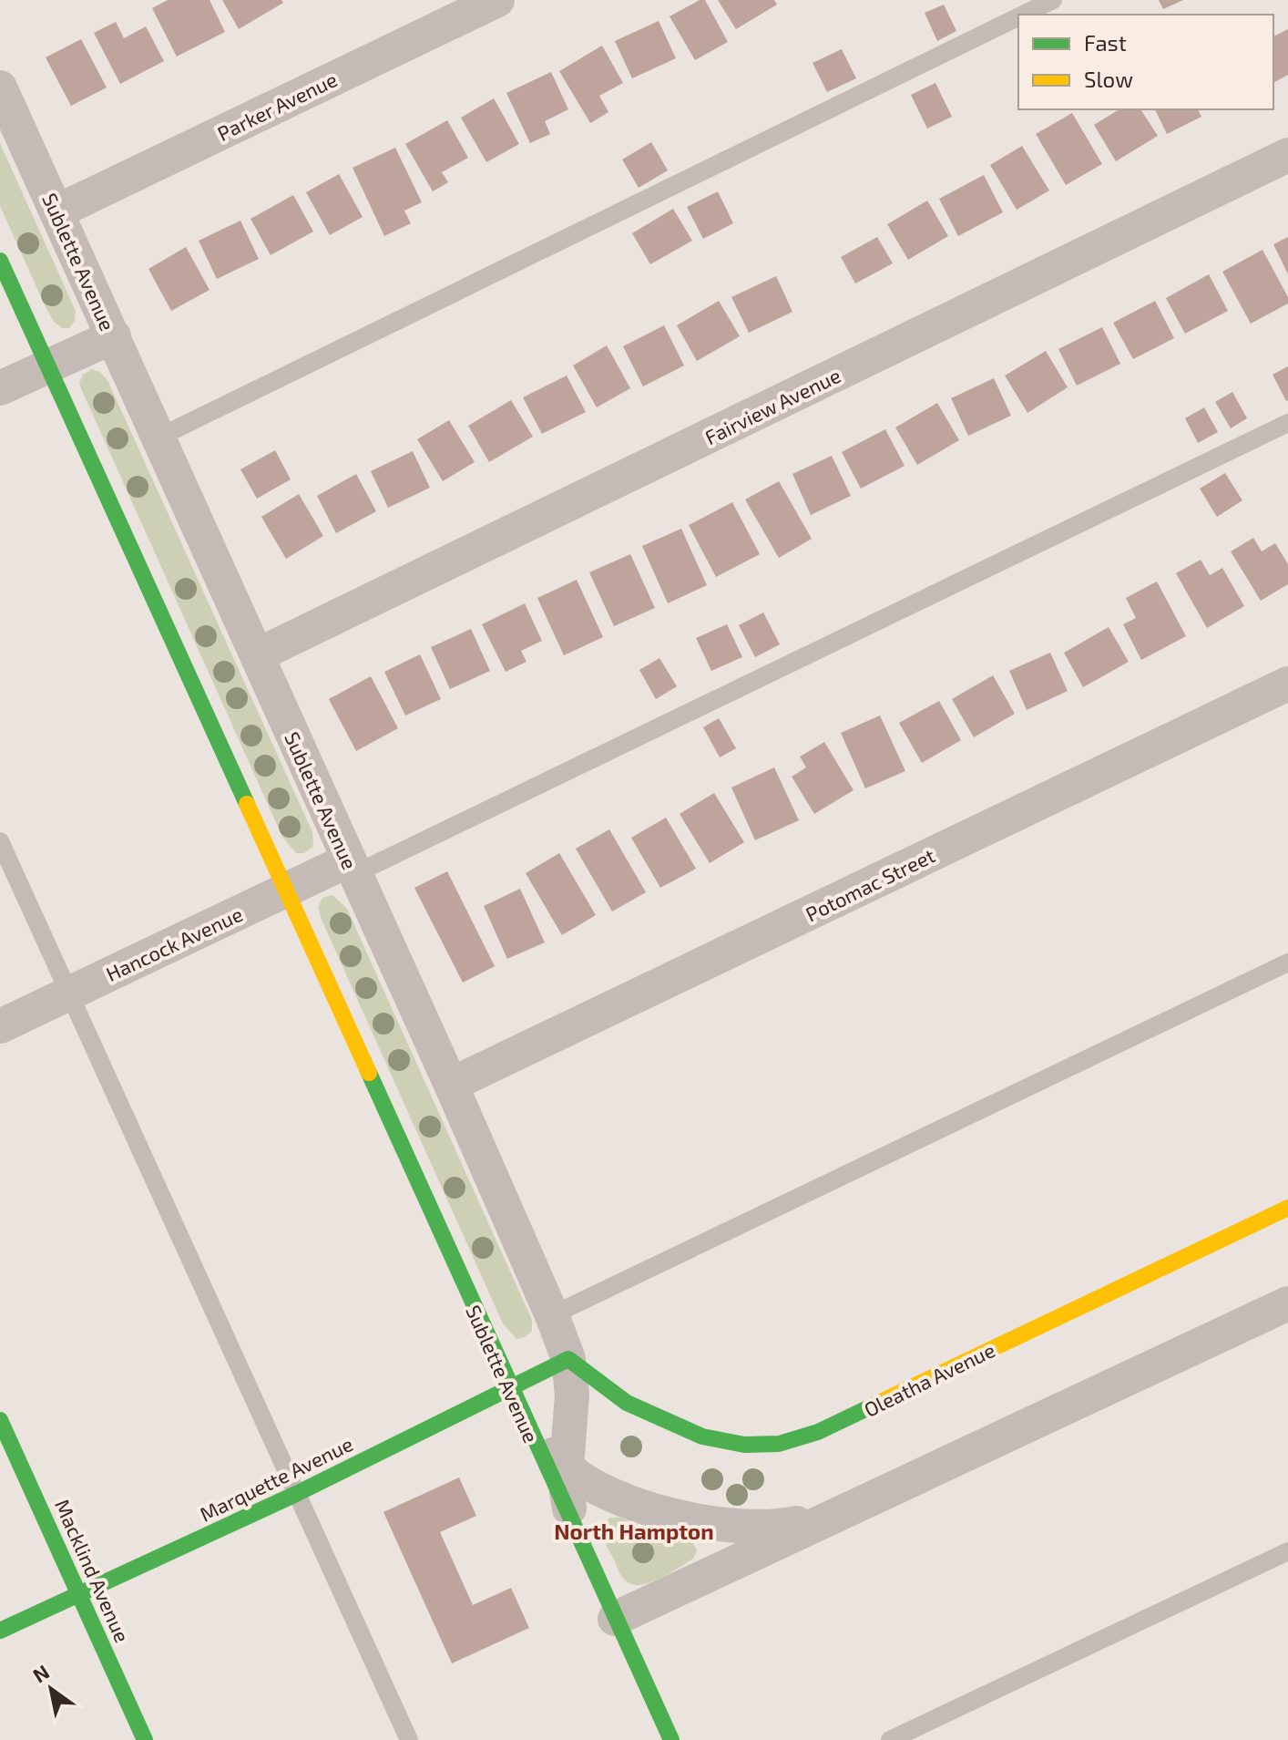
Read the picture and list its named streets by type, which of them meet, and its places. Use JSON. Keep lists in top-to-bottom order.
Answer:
{
  "streets": {
    "street": [
      "Parker Avenue",
      "Sublette Avenue",
      "Fairview Avenue",
      "Potomac Street",
      "Hancock Avenue",
      "Oleatha Avenue",
      "Marquette Avenue",
      "Macklind Avenue"
    ]
  },
  "crossings": [
    ["Parker Avenue", "Sublette Avenue"],
    ["Sublette Avenue", "Fairview Avenue"],
    ["Sublette Avenue", "Potomac Street"],
    ["Sublette Avenue", "Hancock Avenue"],
    ["Sublette Avenue", "Oleatha Avenue"],
    ["Sublette Avenue", "Marquette Avenue"],
    ["Oleatha Avenue", "Marquette Avenue"],
    ["Marquette Avenue", "Macklind Avenue"]
  ],
  "districts": ["North Hampton"],
  "legend": ["Fast", "Slow"],
  "north": "top left"
}
